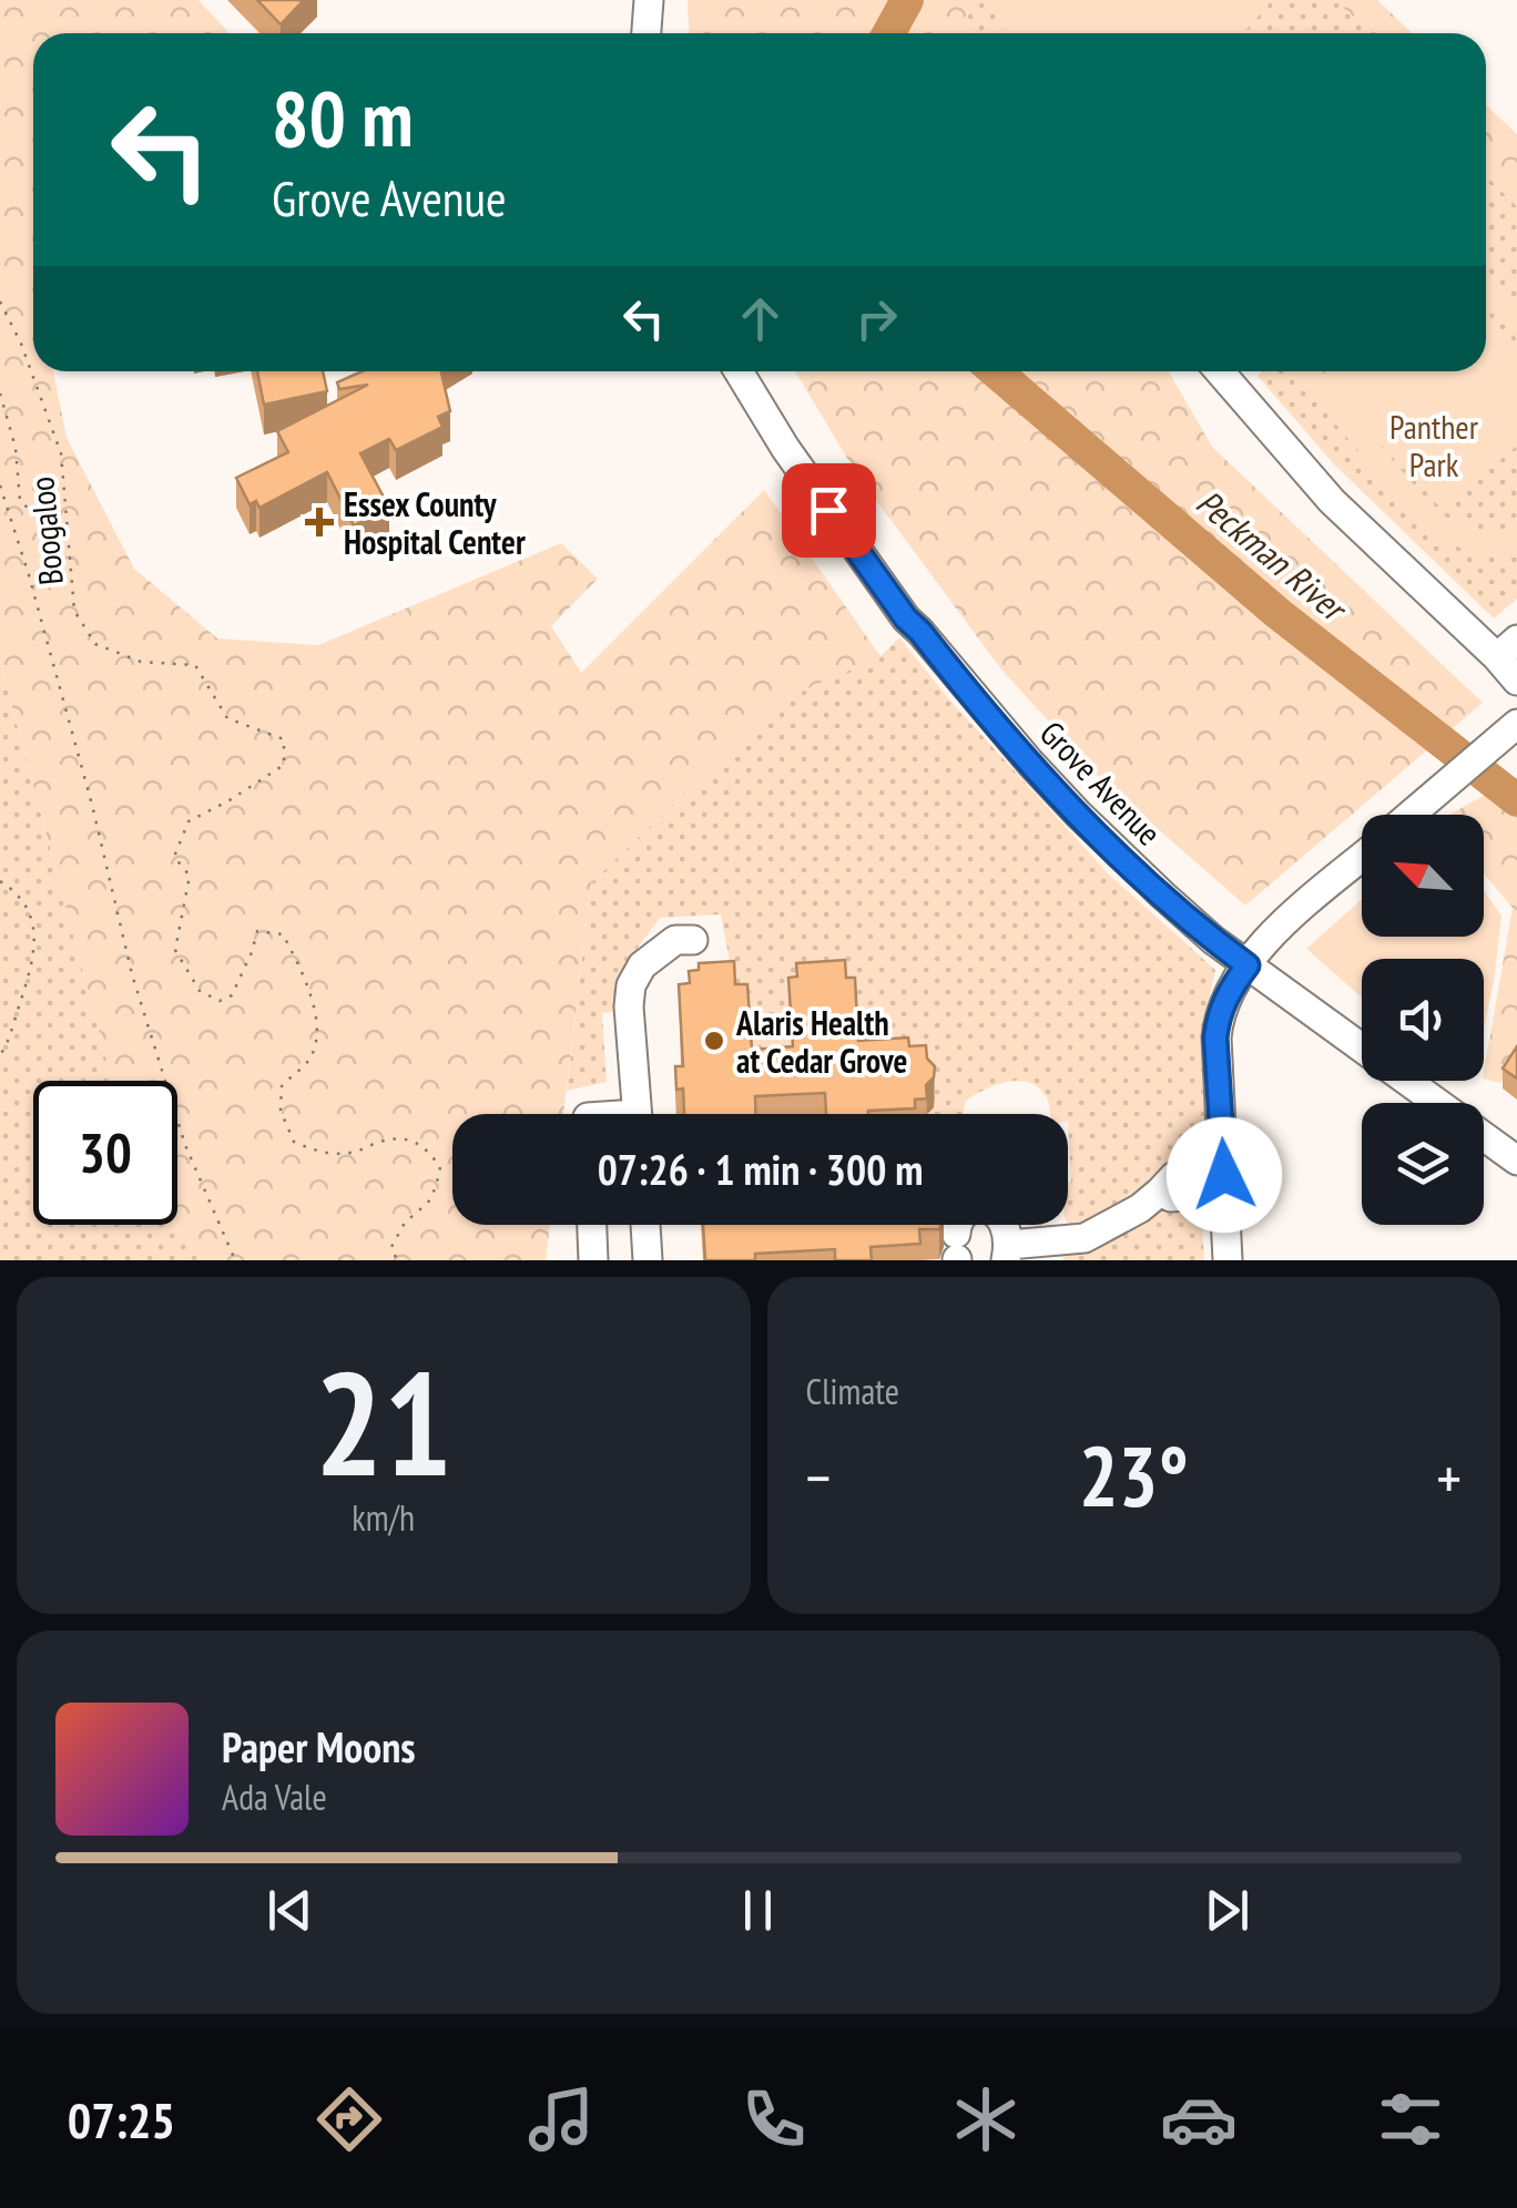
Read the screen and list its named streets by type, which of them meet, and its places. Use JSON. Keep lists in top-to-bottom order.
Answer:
{
  "streets": {
    "street": ["Grove Avenue"],
    "path": ["Boogaloo"]
  },
  "water": ["Peckman River"],
  "parks": ["Panther Park"],
  "places": {
    "health": ["Essex County Hospital Center"],
    "other": ["Alaris Health at Cedar Grove"]
  },
  "north": "top left",
  "page": {
    "turn": ["80 m", "Grove Avenue"],
    "limit": "30",
    "trip": "07:26 · 1 min · 300 m",
    "tile": [
      ["21", "km/h"],
      "Climate"
    ],
    "heat": ["−", "23°", "+"],
    "song": ["Paper Moons", "Ada Vale"],
    "tabs": "07:25"
  }
}
